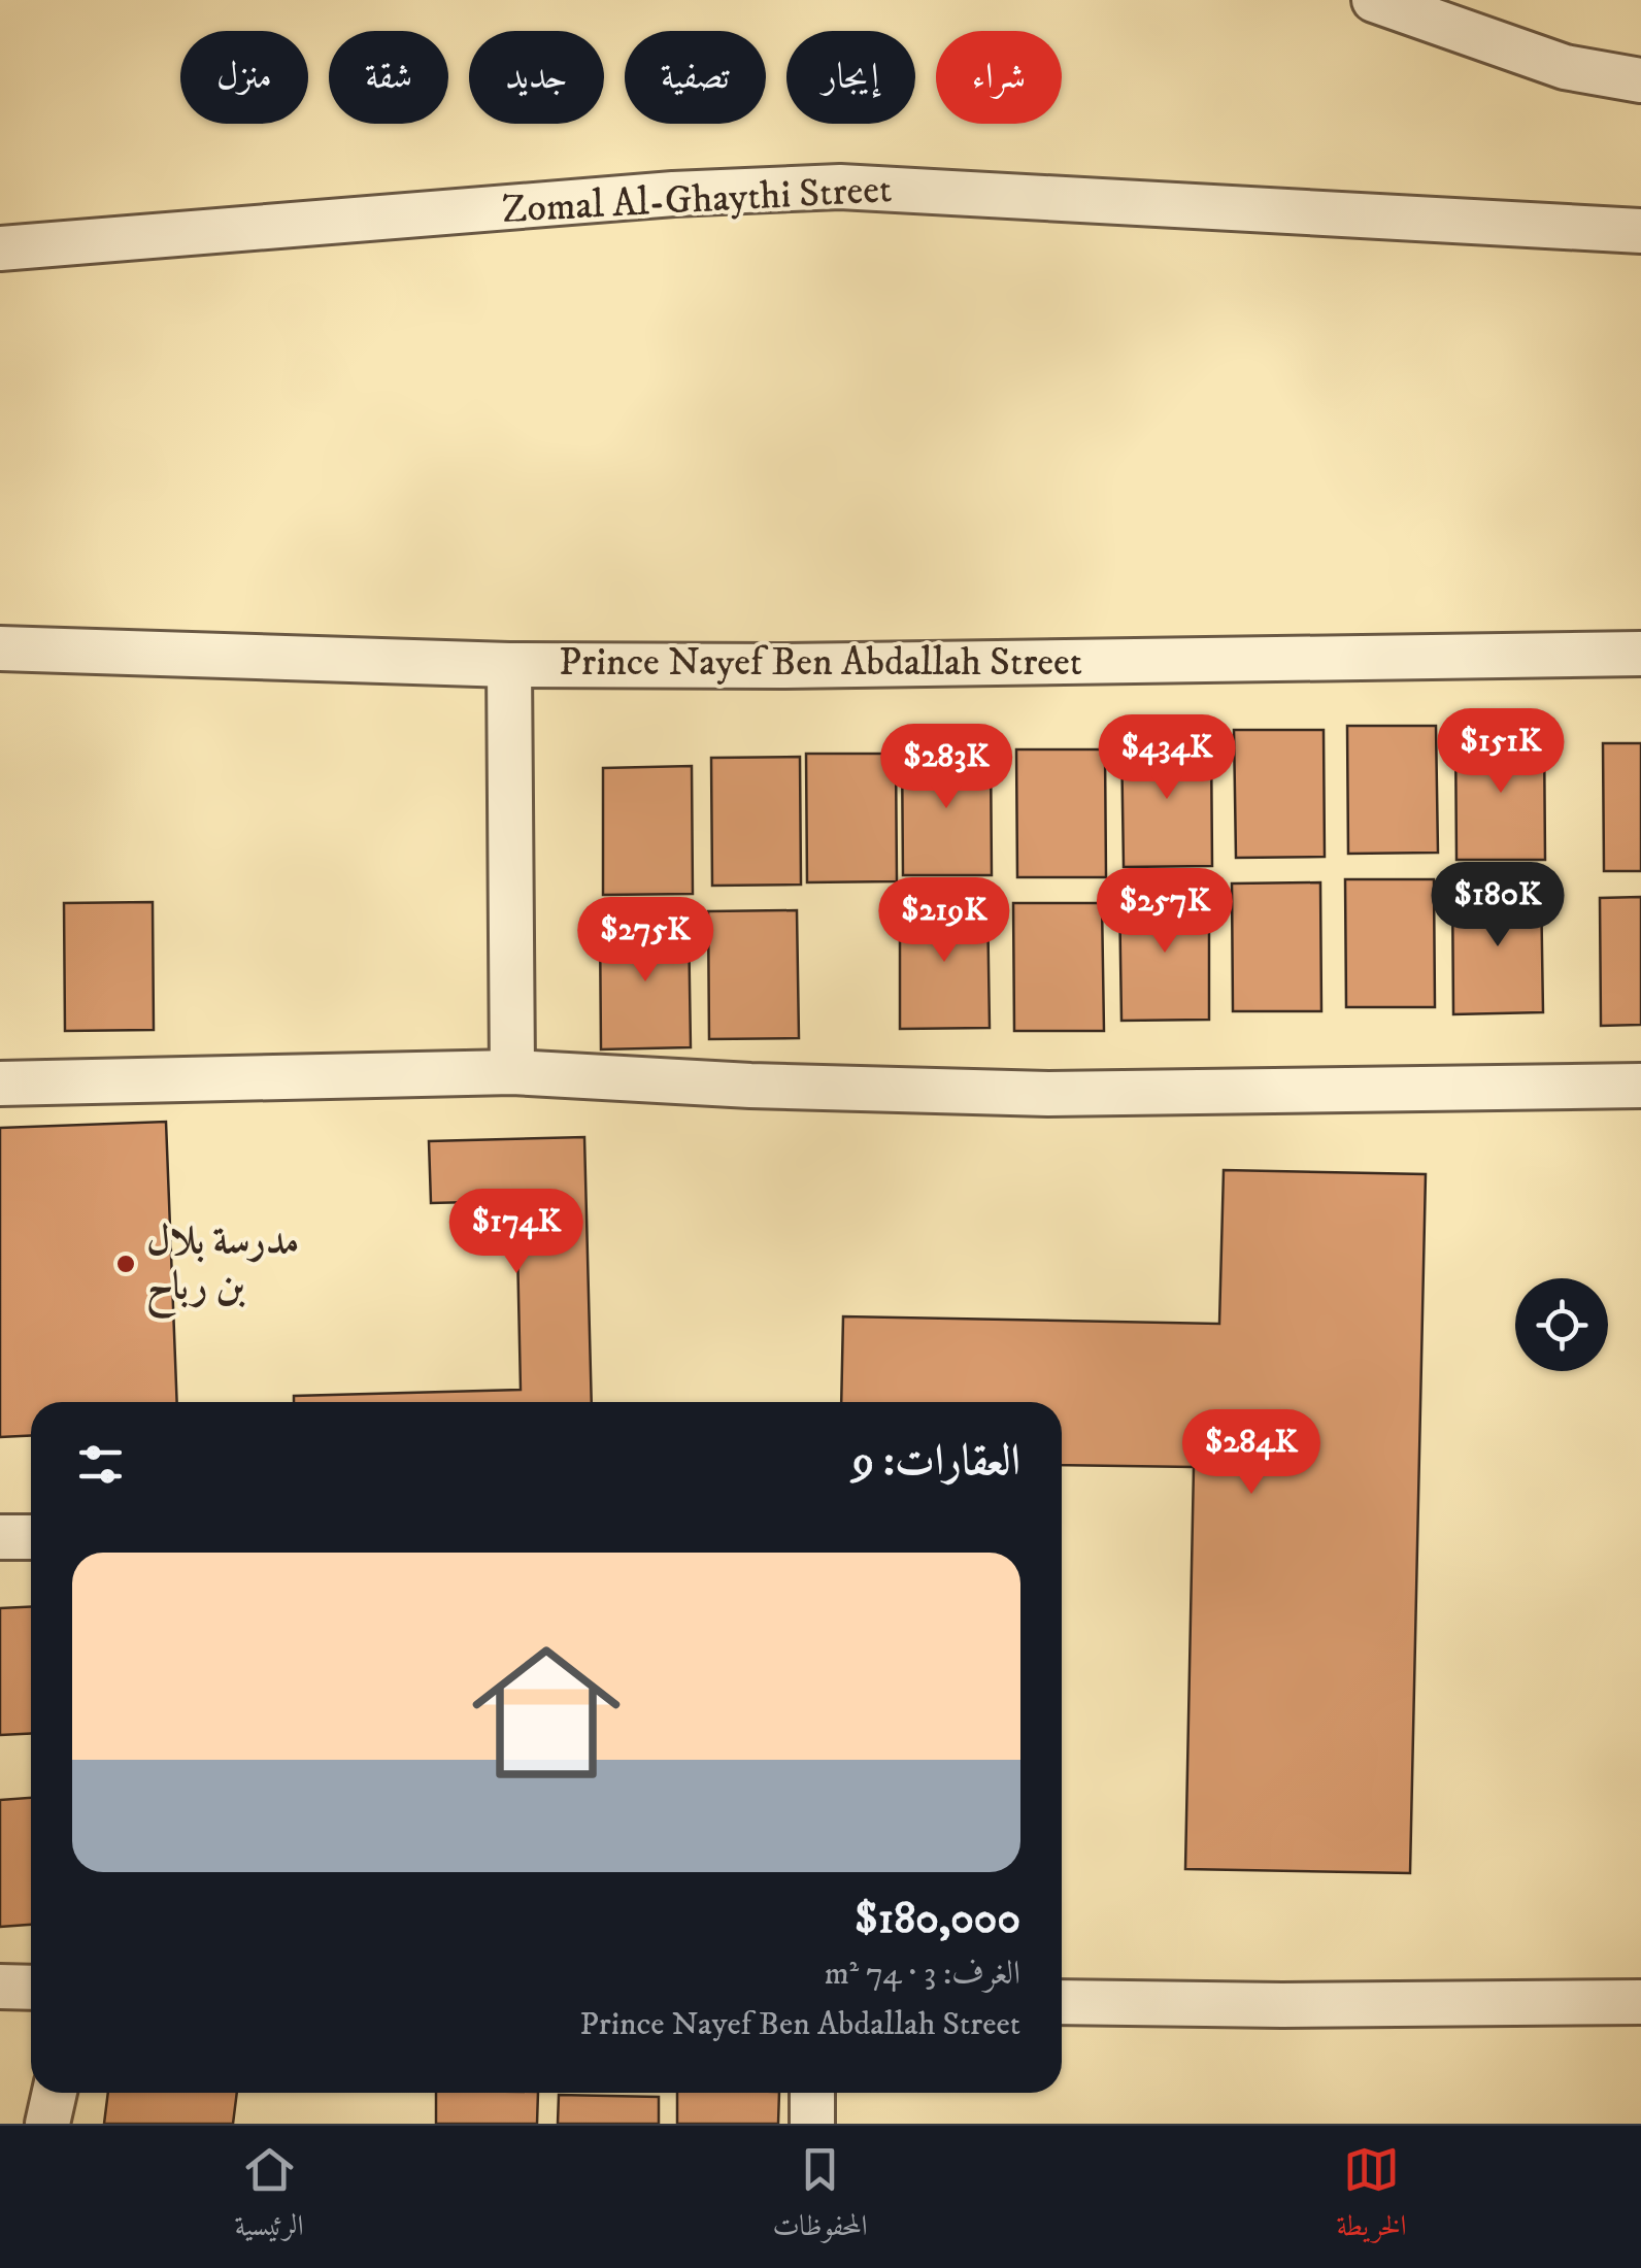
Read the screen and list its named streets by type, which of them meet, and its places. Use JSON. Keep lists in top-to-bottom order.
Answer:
{
  "streets": {
    "street": ["Zomal Al-Ghaythi Street", "Prince Nayef Ben Abdallah Street"]
  },
  "places": ["مدرسة بلال بن رباح"],
  "page": {
    "chip": [
      "شراء",
      "إيجار",
      "تصفية",
      "جديد",
      "شقة",
      "منزل"
    ],
    "price": [
      "$151K",
      "$434K",
      "$283K",
      "$180K",
      "$257K",
      "$219K",
      "$275K",
      "$174K",
      "$284K"
    ],
    "heading": "العقارات: 9",
    "list": [
      {
        "name": "$180,000",
        "note": "الغرف: 3 · 74 m² · Prince Nayef Ben Abdallah Street"
      }
    ],
    "tabs": ["الخريطة", "المحفوظات", "الرئيسية"]
  }
}
